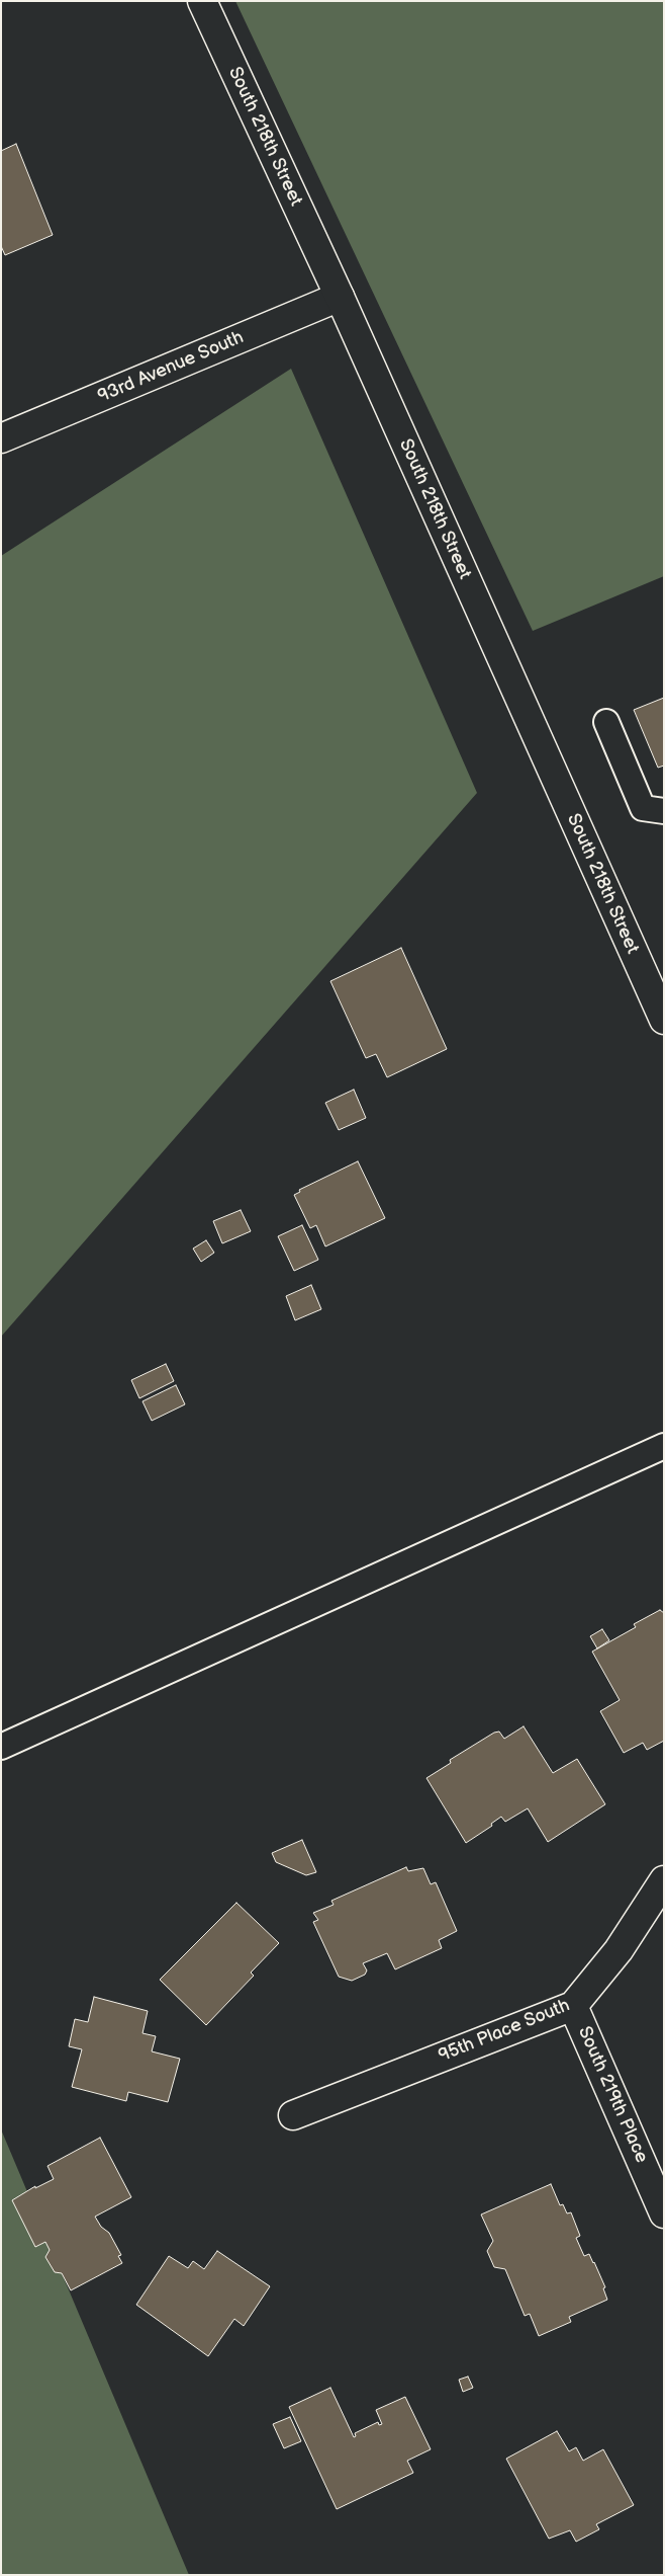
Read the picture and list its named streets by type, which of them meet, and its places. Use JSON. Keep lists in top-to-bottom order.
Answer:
{
  "streets": {
    "street": [
      "South 218th Street",
      "93rd Avenue South",
      "95th Place South",
      "South 219th Place"
    ]
  },
  "crossings": [
    ["South 218th Street", "93rd Avenue South"],
    ["95th Place South", "South 219th Place"]
  ]
}
